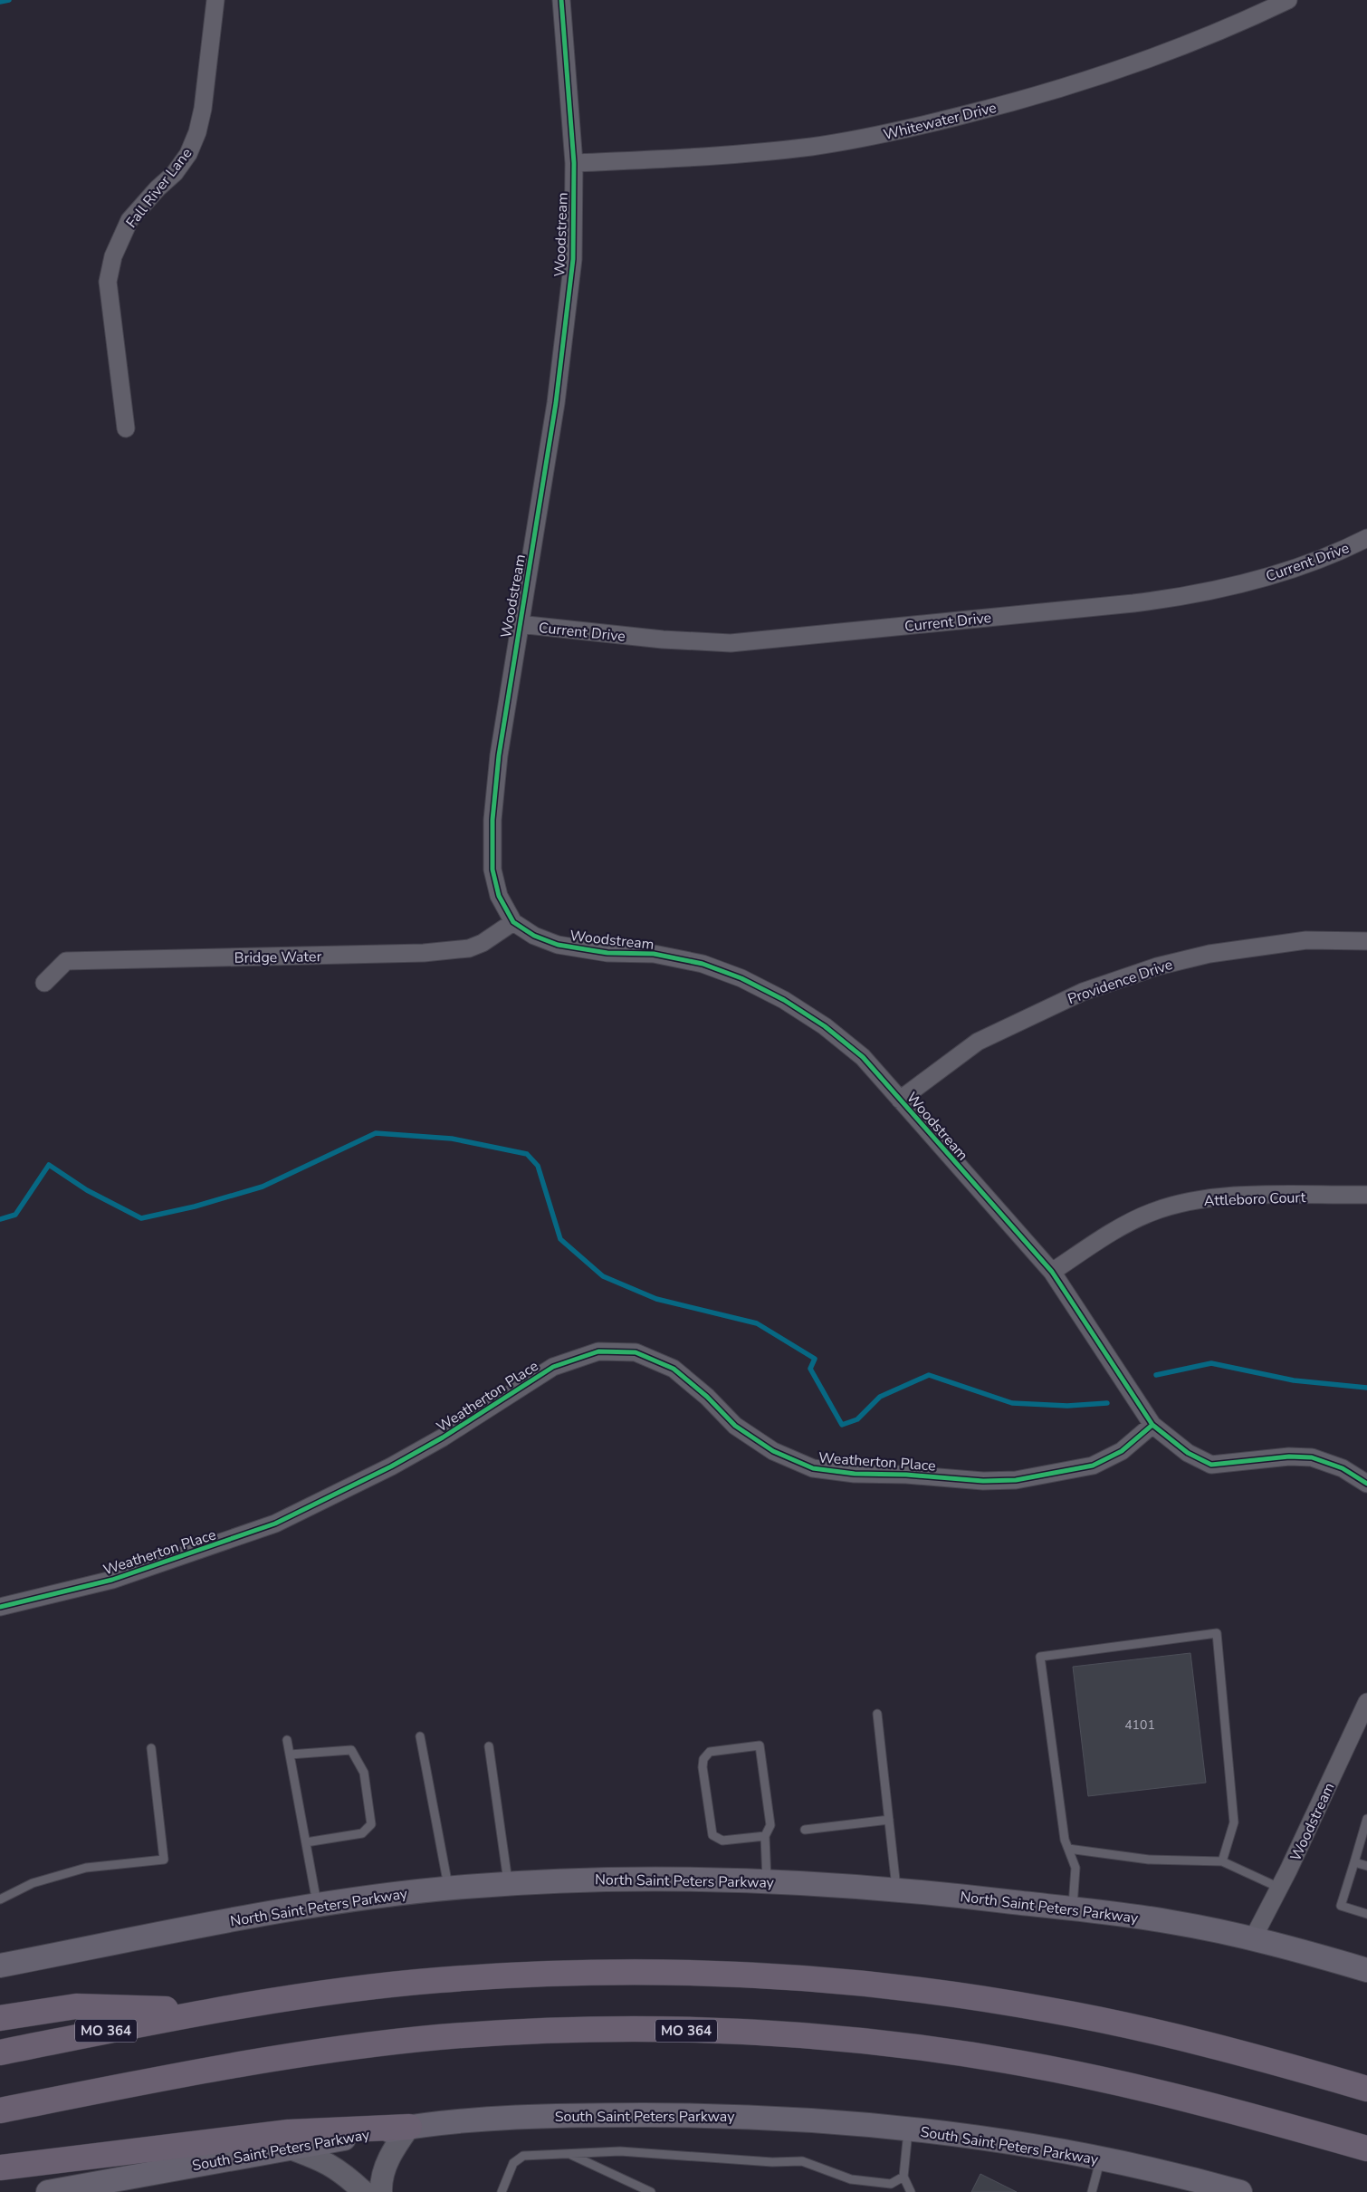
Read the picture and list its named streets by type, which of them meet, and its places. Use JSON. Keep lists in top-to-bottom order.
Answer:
{
  "streets": {
    "highway": ["MO 364"],
    "main road": ["North Saint Peters Parkway", "South Saint Peters Parkway"],
    "street": [
      "Whitewater Drive",
      "Fall River Lane",
      "Woodstream",
      "Current Drive",
      "Bridge Water",
      "Providence Drive",
      "Attleboro Court",
      "Weatherton Place"
    ]
  },
  "crossings": [
    ["Whitewater Drive", "Woodstream"],
    ["Woodstream", "Current Drive"],
    ["Woodstream", "Bridge Water"],
    ["Woodstream", "Providence Drive"],
    ["Woodstream", "Attleboro Court"],
    ["Woodstream", "Weatherton Place"],
    ["Woodstream", "North Saint Peters Parkway"]
  ],
  "house_numbers": ["4101"]
}
